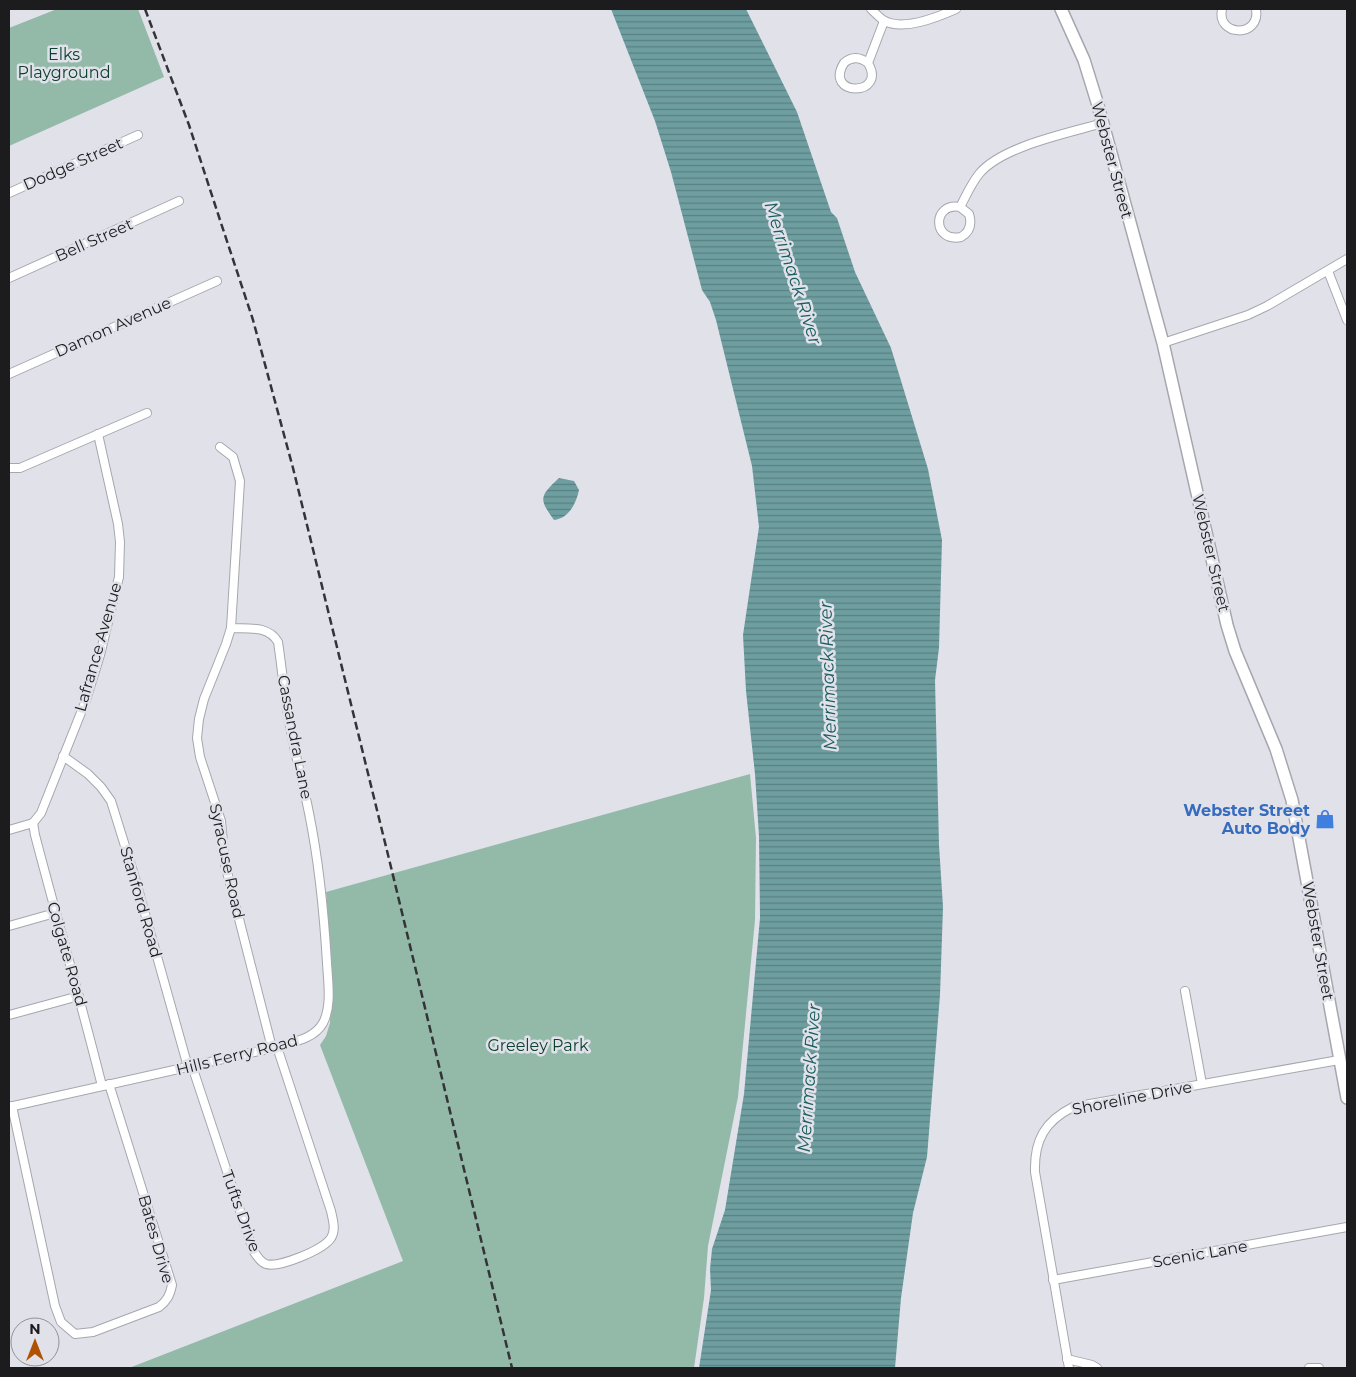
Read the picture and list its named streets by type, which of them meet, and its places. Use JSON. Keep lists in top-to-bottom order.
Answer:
{
  "streets": {
    "main road": ["Webster Street"],
    "street": [
      "Dodge Street",
      "Bell Street",
      "Damon Avenue",
      "Lafrance Avenue",
      "Cassandra Lane",
      "Syracuse Road",
      "Stanford Road",
      "Colgate Road",
      "Hills Ferry Road",
      "Shoreline Drive",
      "Tufts Drive",
      "Bates Drive",
      "Scenic Lane"
    ]
  },
  "crossings": [
    ["Webster Street", "Shoreline Drive"],
    ["Lafrance Avenue", "Stanford Road"],
    ["Lafrance Avenue", "Colgate Road"],
    ["Cassandra Lane", "Syracuse Road"],
    ["Cassandra Lane", "Hills Ferry Road"],
    ["Syracuse Road", "Hills Ferry Road"],
    ["Syracuse Road", "Tufts Drive"],
    ["Stanford Road", "Hills Ferry Road"],
    ["Stanford Road", "Tufts Drive"],
    ["Colgate Road", "Hills Ferry Road"],
    ["Colgate Road", "Bates Drive"],
    ["Hills Ferry Road", "Tufts Drive"],
    ["Hills Ferry Road", "Bates Drive"],
    ["Shoreline Drive", "Scenic Lane"]
  ],
  "water": ["Merrimack River"],
  "parks": ["Elks Playground", "Greeley Park"],
  "places": {
    "shop": ["Webster Street Auto Body"]
  },
  "north": "top"
}
